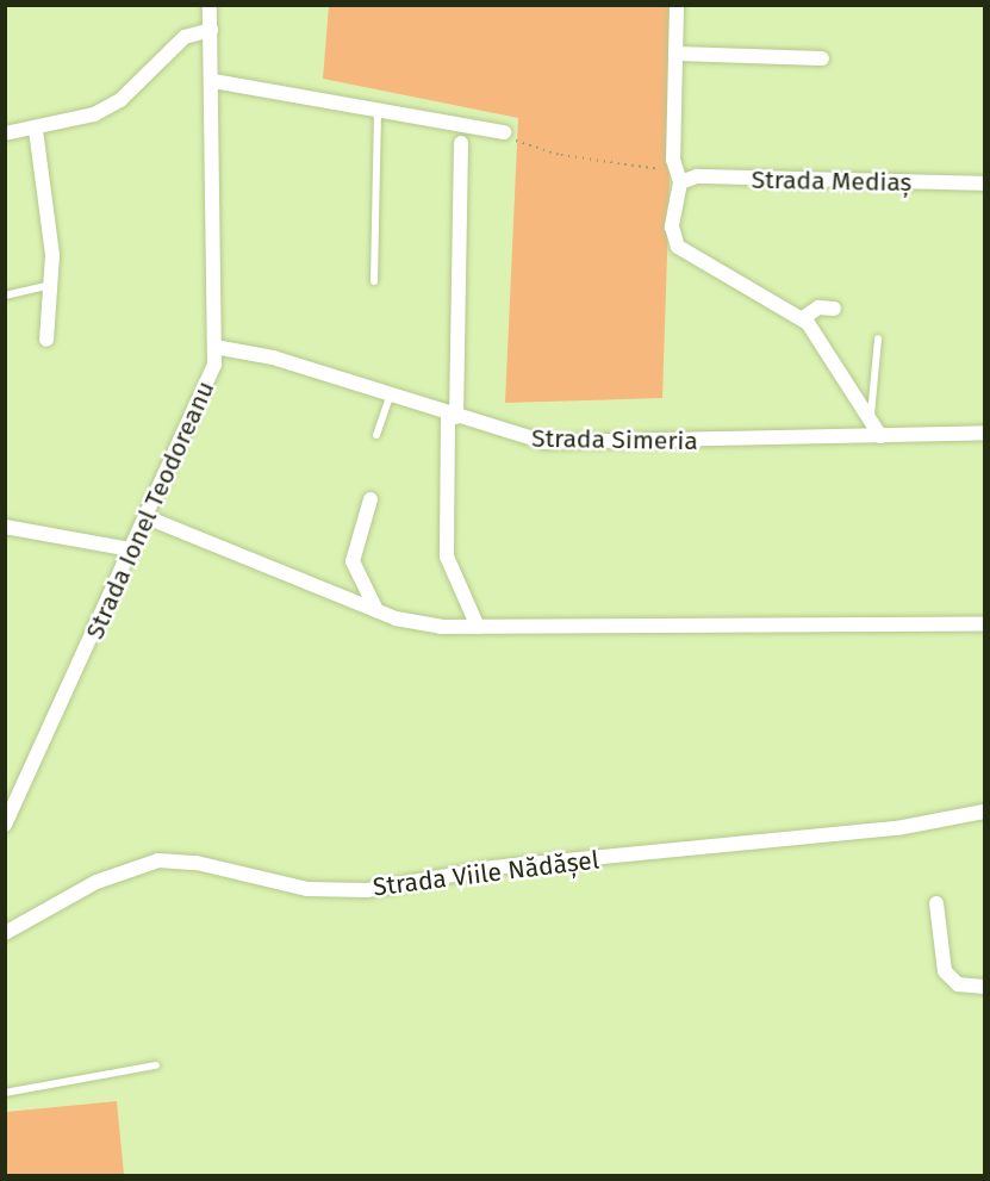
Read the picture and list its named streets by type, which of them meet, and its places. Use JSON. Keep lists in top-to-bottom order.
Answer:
{
  "streets": {
    "street": [
      "Strada Mediaș",
      "Strada Simeria",
      "Strada Ionel Teodoreanu",
      "Strada Viile Nădășel"
    ]
  },
  "crossings": [
    ["Strada Simeria", "Strada Ionel Teodoreanu"]
  ]
}
